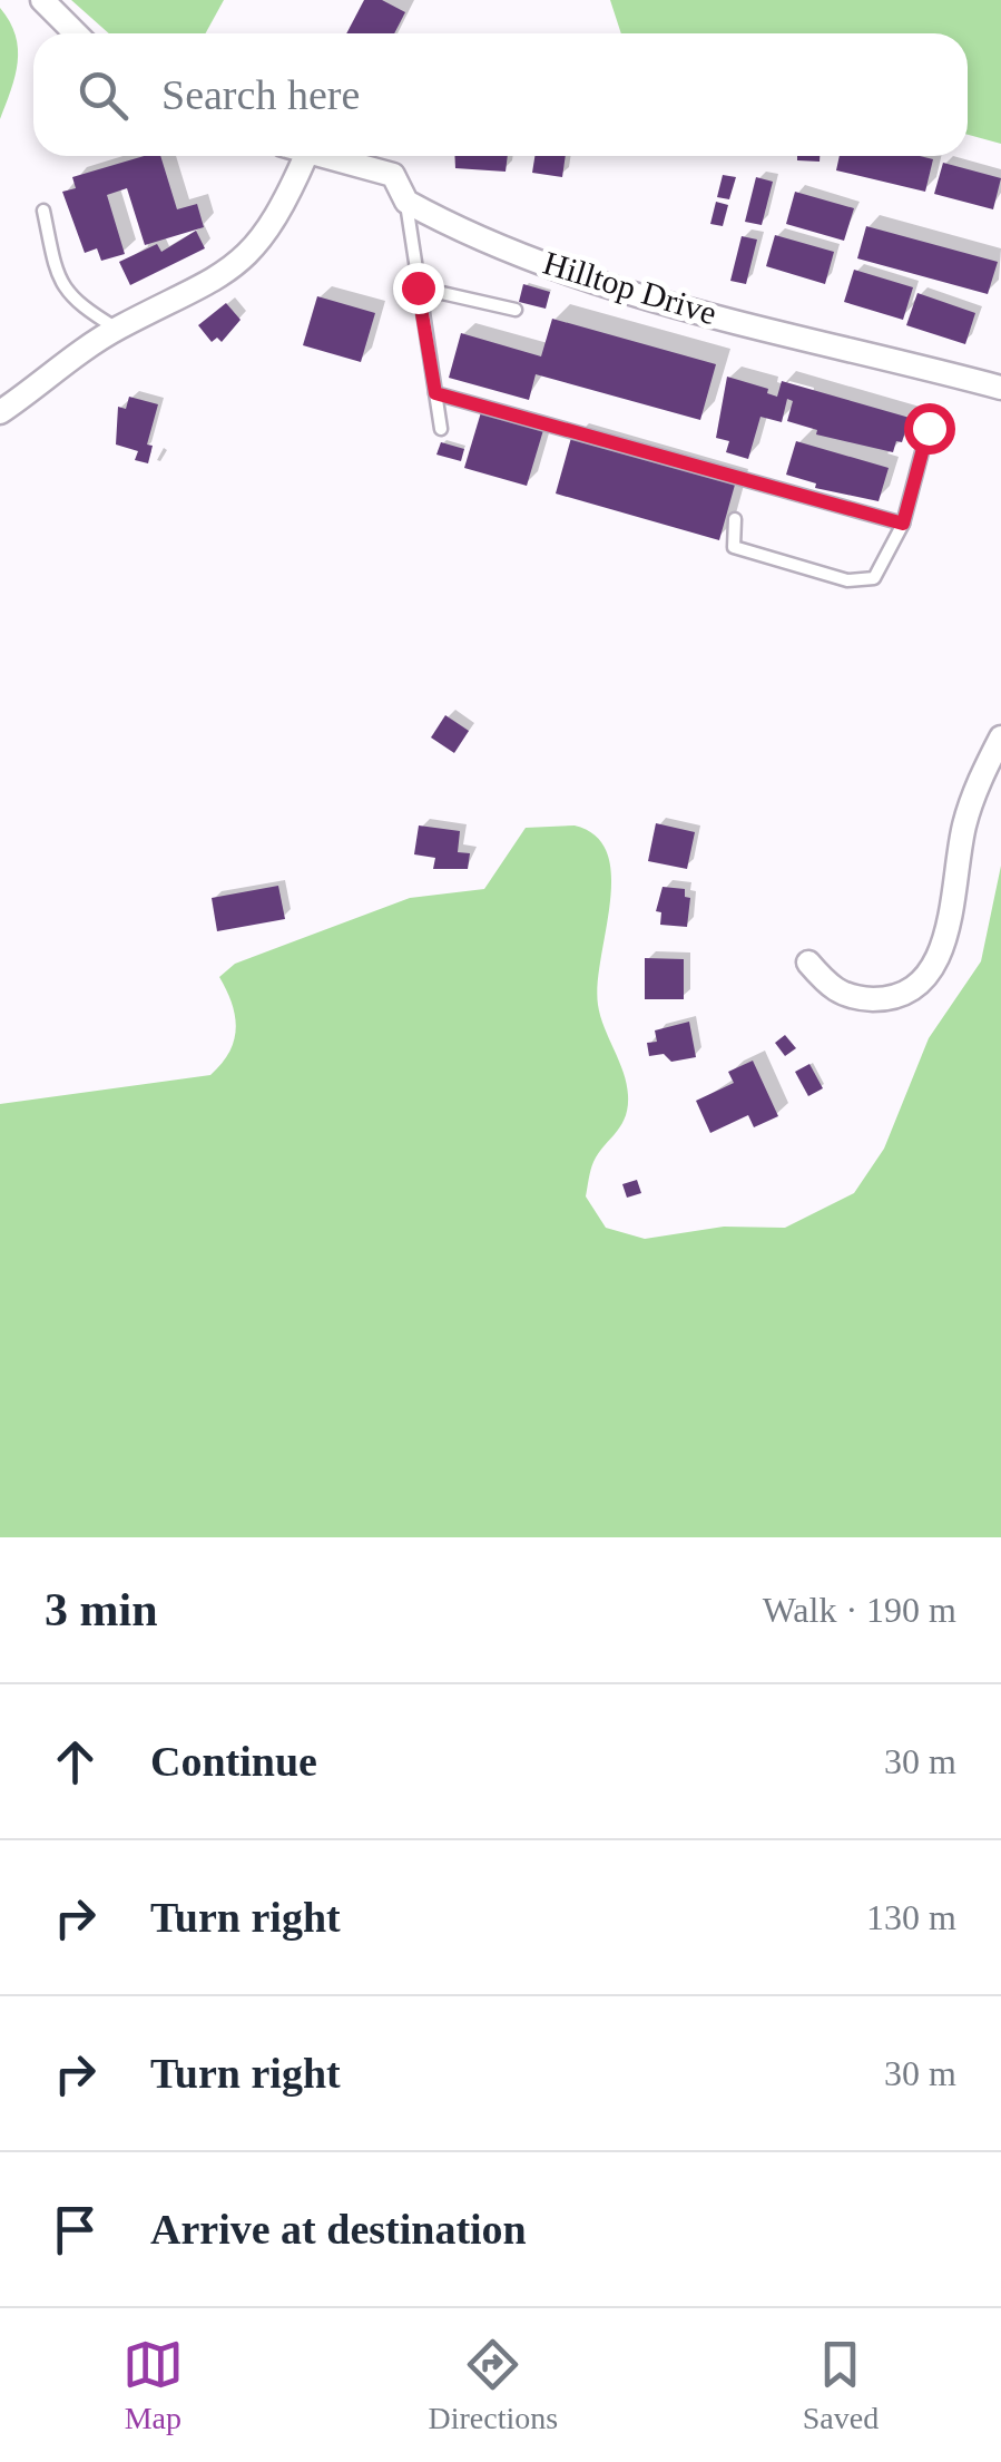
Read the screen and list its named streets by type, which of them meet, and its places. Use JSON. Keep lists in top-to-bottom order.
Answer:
{
  "streets": {
    "street": ["Hilltop Drive"]
  },
  "page": {
    "search": "Search here",
    "heading": ["3 min", "Walk · 190 m"],
    "list": [
      ["Continue", "30 m"],
      ["Turn right", "130 m"],
      ["Turn right", "30 m"],
      "Arrive at destination"
    ],
    "nav": ["Map", "Directions", "Saved"]
  }
}
